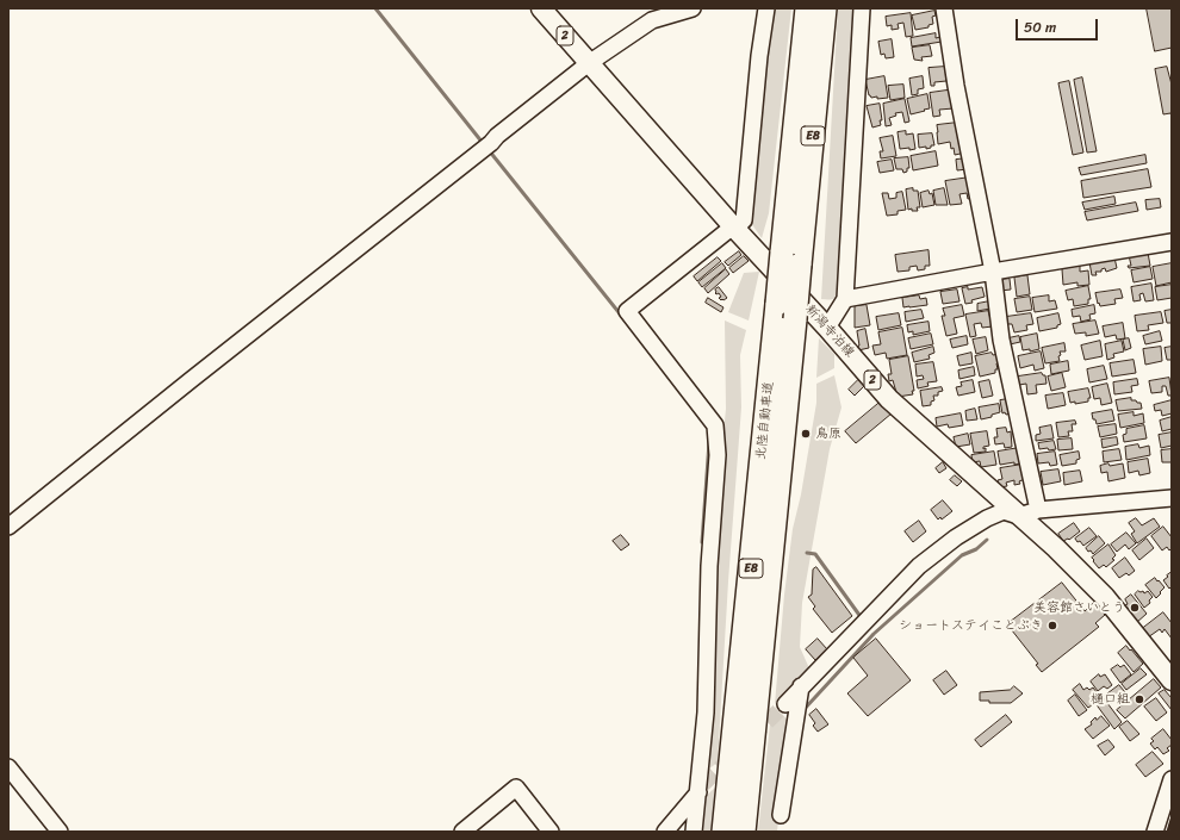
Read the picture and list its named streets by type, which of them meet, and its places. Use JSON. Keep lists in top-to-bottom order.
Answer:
{
  "streets": {
    "highway": ["E8", "北陸自動車道"],
    "main road": ["2", "新潟寺泊線"]
  },
  "places": [
    "鳥原",
    "美容館さいとう",
    "ショートステイことぶき",
    "樋口組"
  ],
  "scale_bar": "50 m"
}
